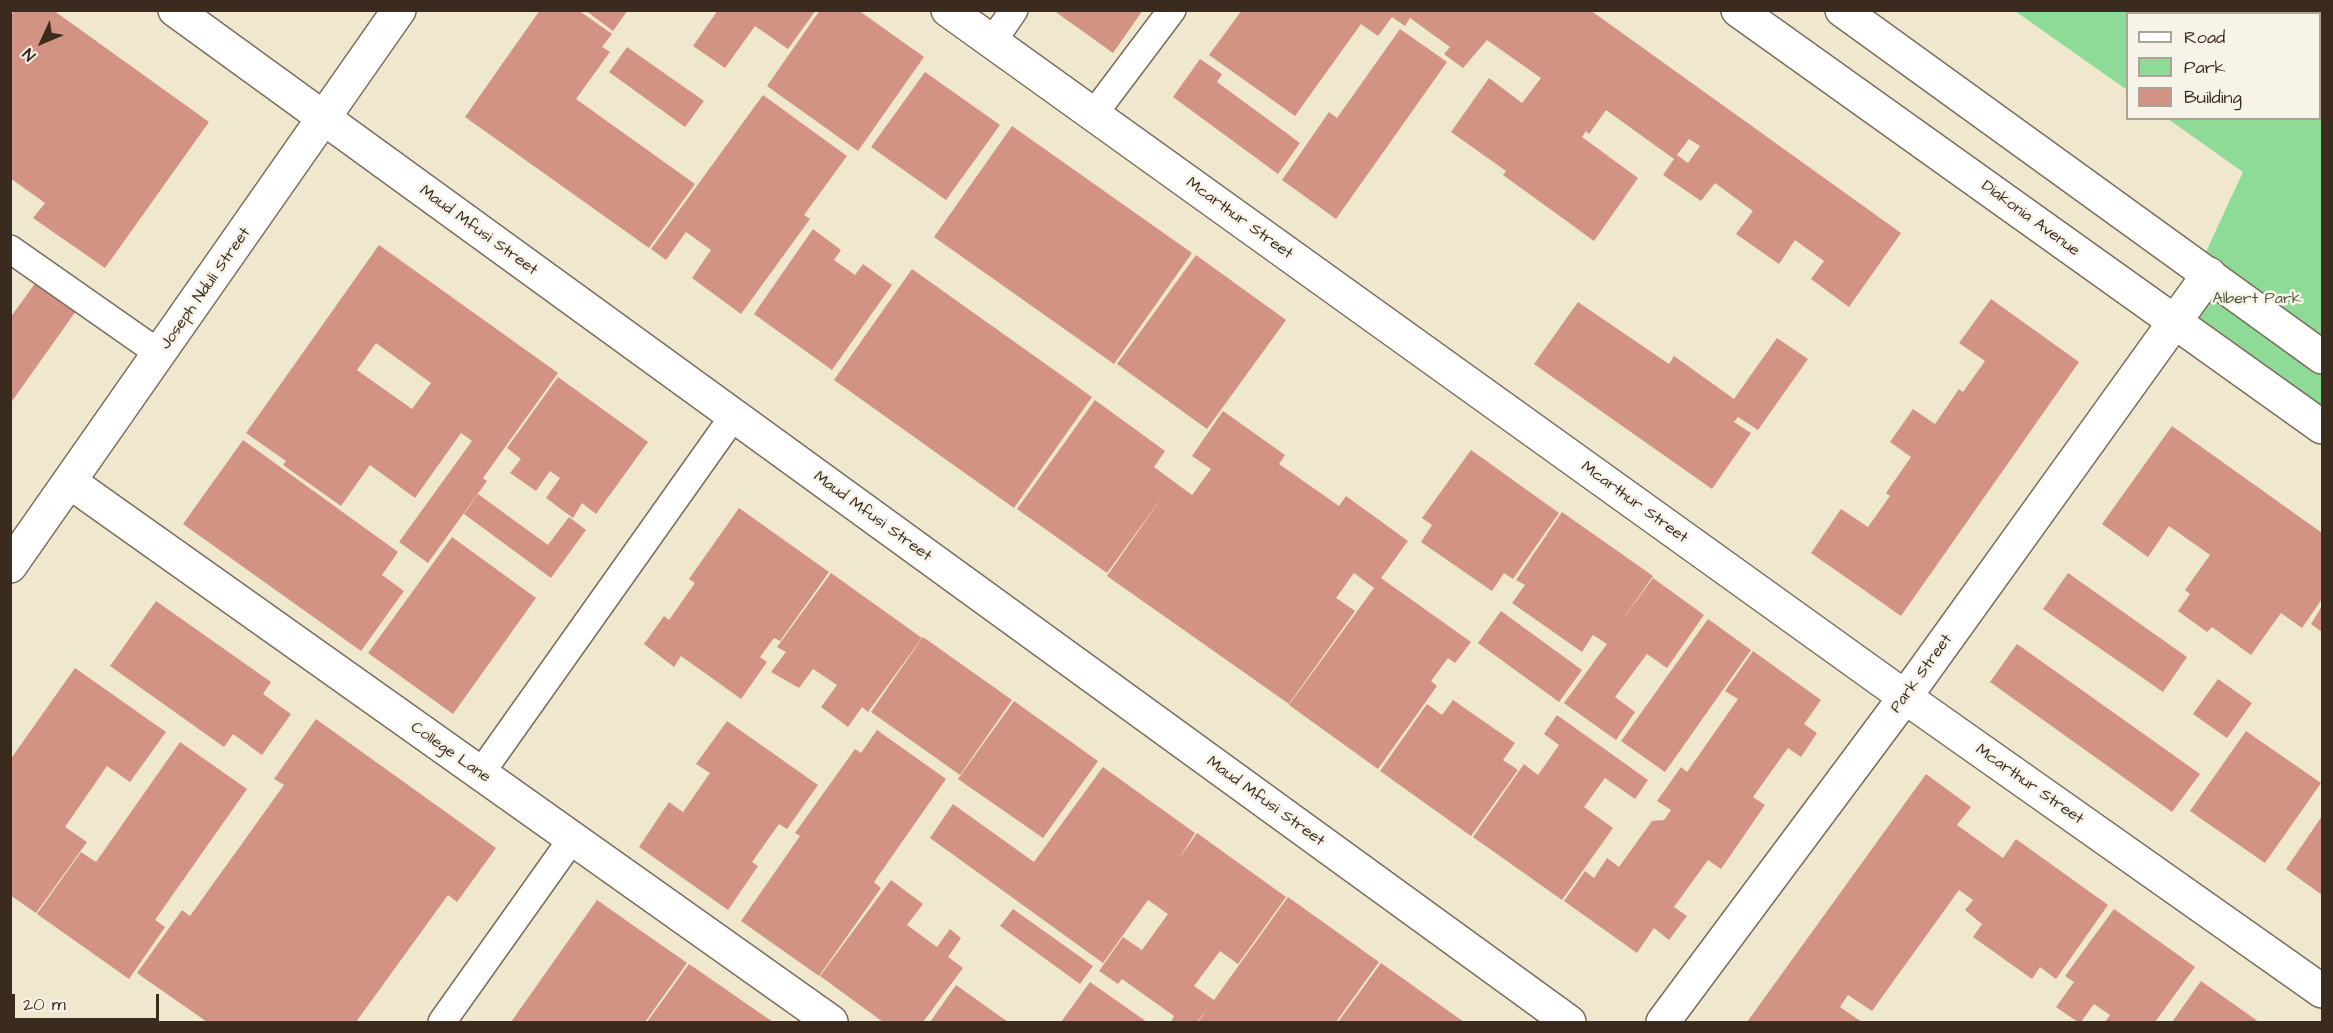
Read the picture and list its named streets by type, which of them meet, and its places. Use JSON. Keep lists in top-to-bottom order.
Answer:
{
  "streets": {
    "street": [
      "Mcarthur Street",
      "Diakonia Avenue",
      "Maud Mfusi Street",
      "Joseph Nduli Street",
      "Park Street",
      "College Lane"
    ]
  },
  "crossings": [
    ["Mcarthur Street", "Park Street"],
    ["Diakonia Avenue", "Park Street"],
    ["Maud Mfusi Street", "Joseph Nduli Street"],
    ["Joseph Nduli Street", "College Lane"]
  ],
  "parks": ["Albert Park"],
  "legend": ["Road", "Park", "Building"],
  "scale_bar": "20 m",
  "north": "bottom left"
}
